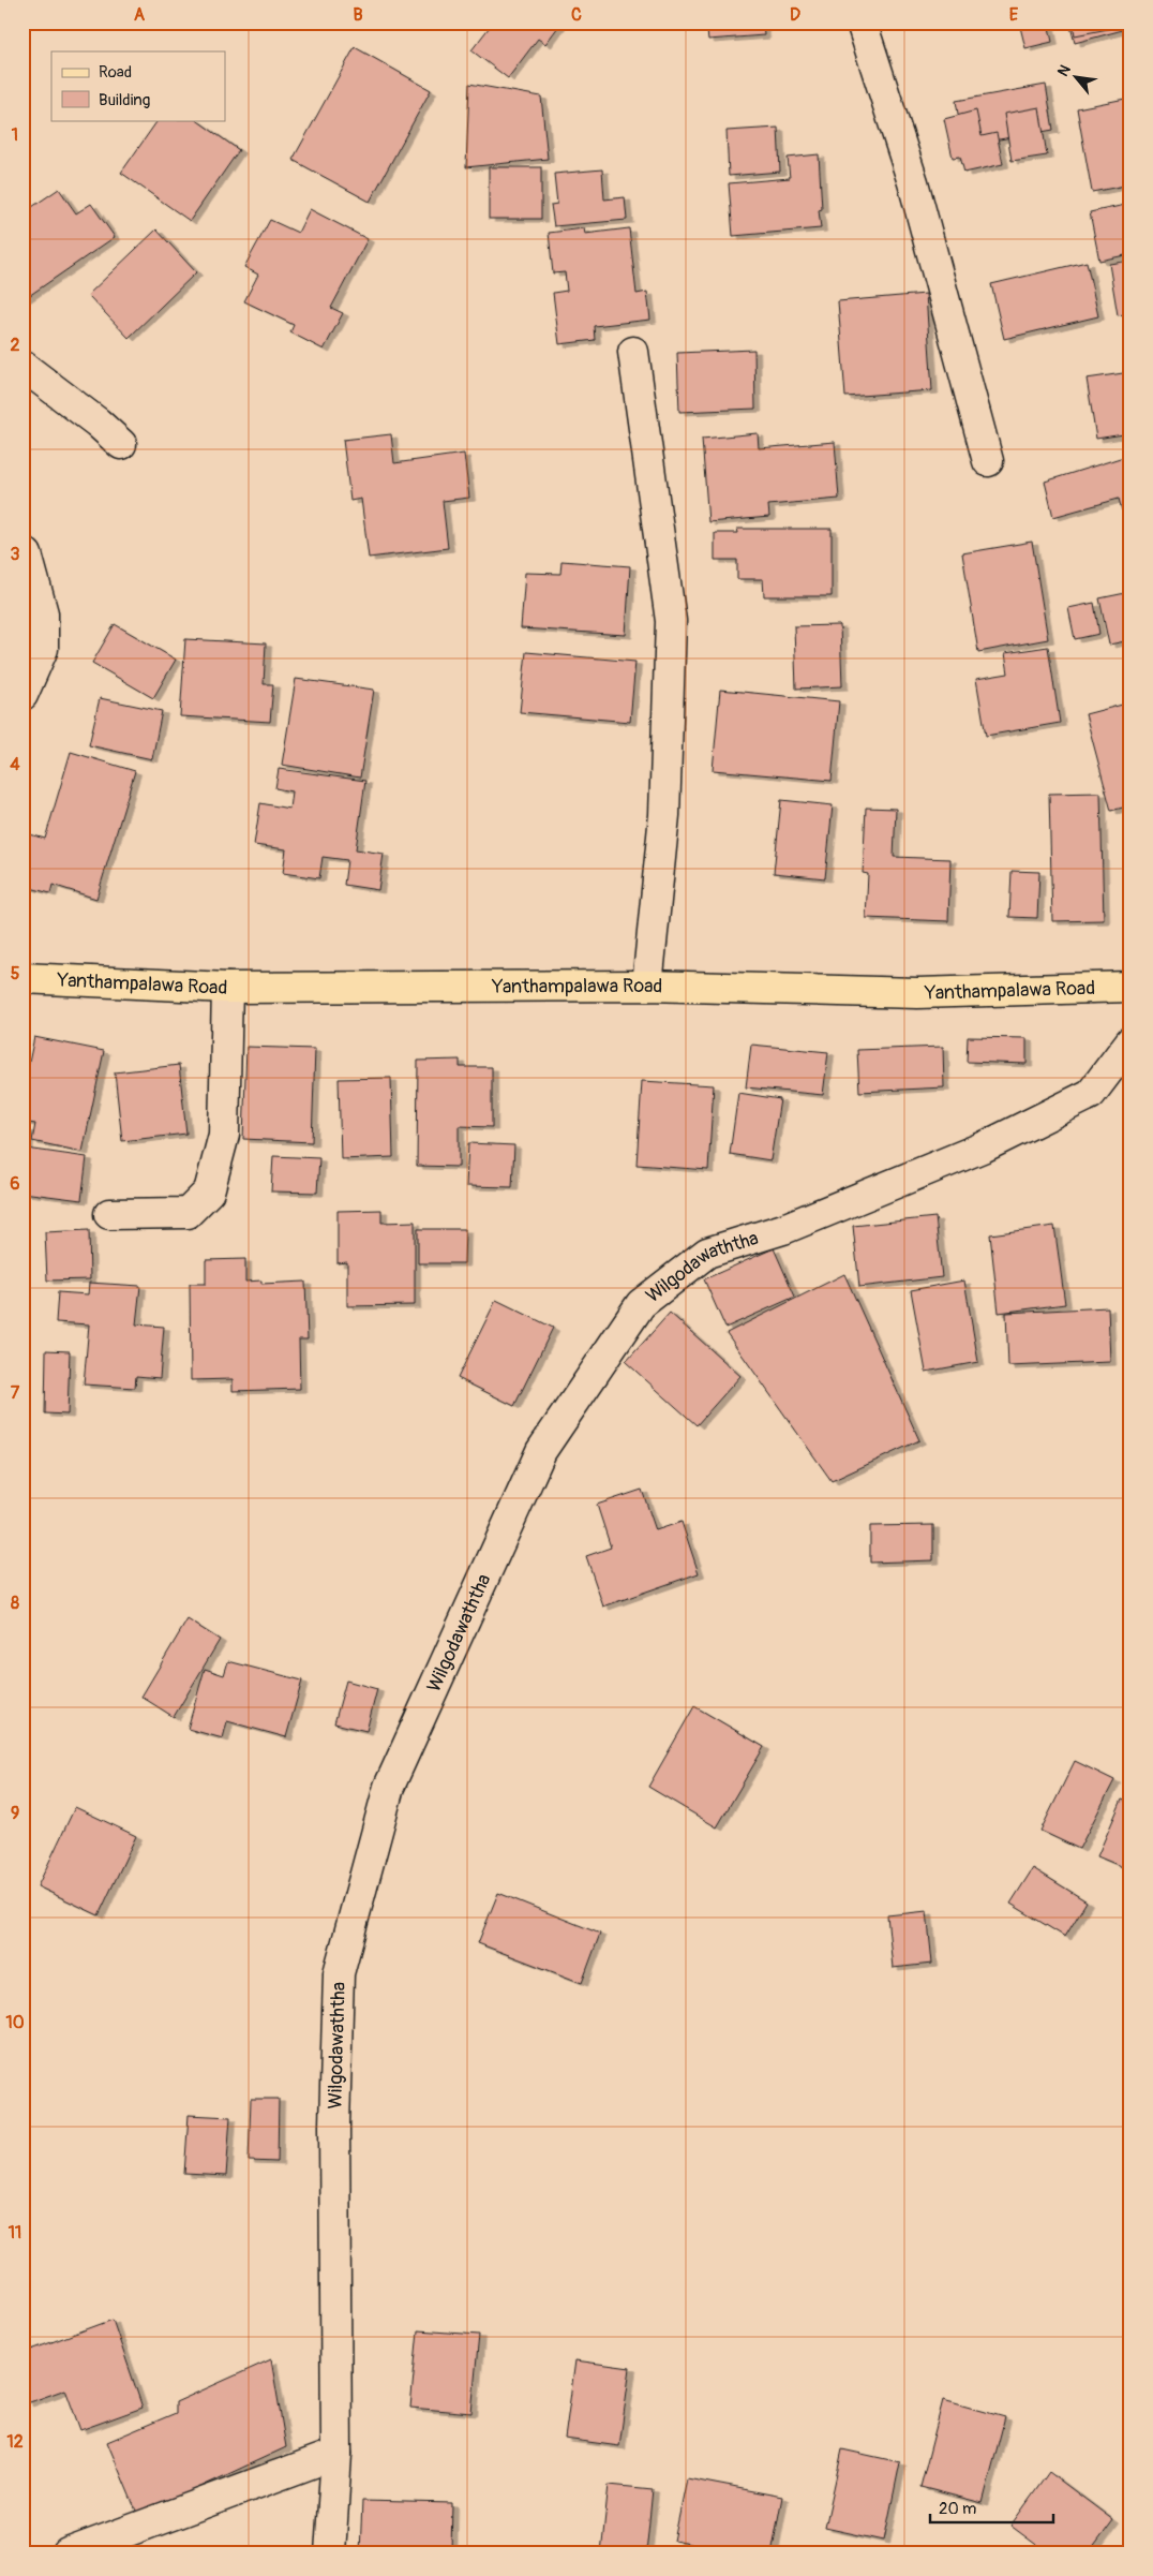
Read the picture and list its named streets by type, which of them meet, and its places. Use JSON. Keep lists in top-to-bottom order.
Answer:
{
  "streets": {
    "main road": ["Yanthampalawa Road"],
    "street": ["Wilgodawaththa"]
  },
  "legend": ["Road", "Building"],
  "scale_bar": "20 m",
  "north": "top left",
  "grid": {
    "columns": [
      "A",
      "B",
      "C",
      "D",
      "E"
    ],
    "rows": [
      "1",
      "2",
      "3",
      "4",
      "5",
      "6",
      "7",
      "8",
      "9",
      "10",
      "11",
      "12"
    ]
  }
}
